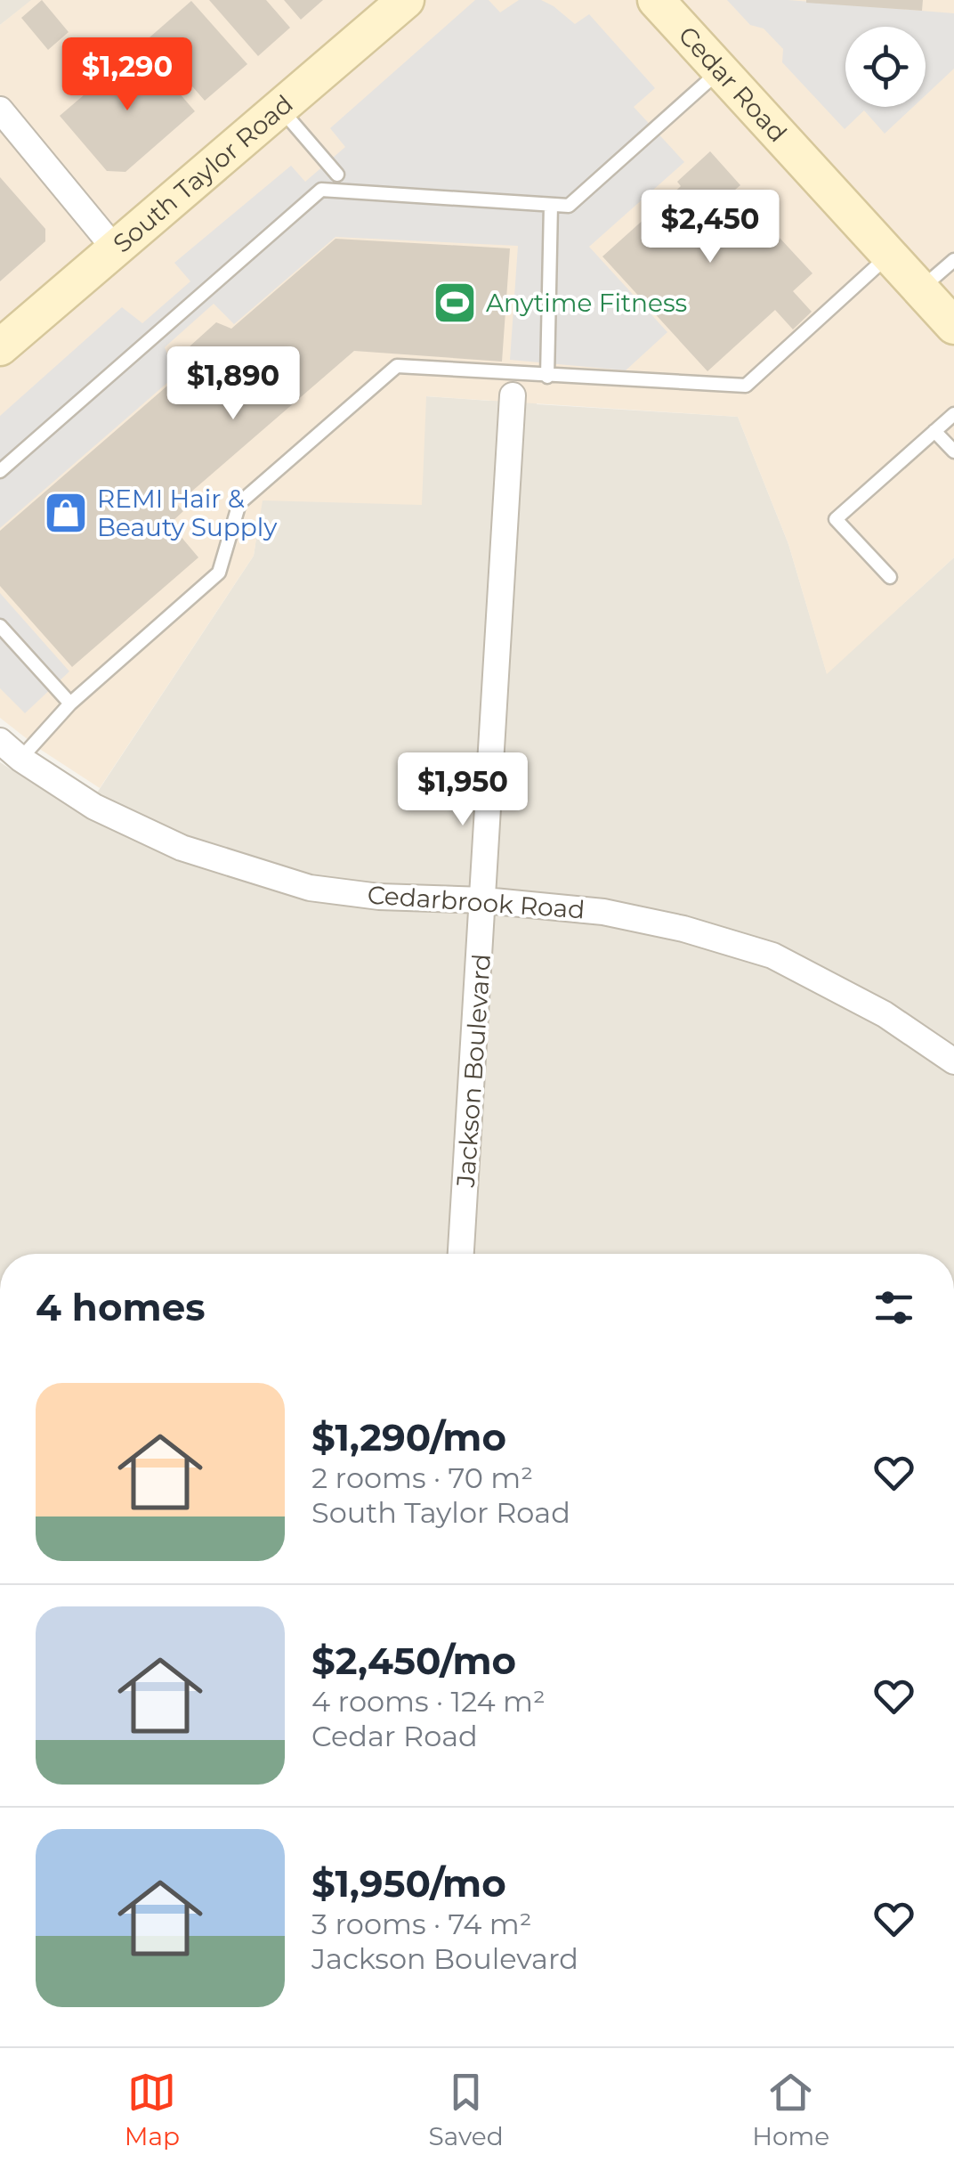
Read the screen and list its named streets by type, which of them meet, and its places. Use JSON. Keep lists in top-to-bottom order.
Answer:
{
  "streets": {
    "main road": ["Cedar Road", "South Taylor Road"],
    "street": ["Cedarbrook Road", "Jackson Boulevard"]
  },
  "crossings": [
    ["Cedarbrook Road", "Jackson Boulevard"]
  ],
  "places": {
    "sports": ["Anytime Fitness"],
    "shop": ["REMI Hair & Beauty Supply"]
  },
  "page": {
    "price": [
      "$1,290",
      "$2,450",
      "$1,890",
      "$1,950"
    ],
    "heading": "4 homes",
    "list": [
      {
        "name": "$1,290/mo",
        "note": "2 rooms · 70 m² · South Taylor Road"
      },
      {
        "name": "$2,450/mo",
        "note": "4 rooms · 124 m² · Cedar Road"
      },
      {
        "name": "$1,950/mo",
        "note": "3 rooms · 74 m² · Jackson Boulevard"
      }
    ],
    "tabs": ["Map", "Saved", "Home"]
  }
}
